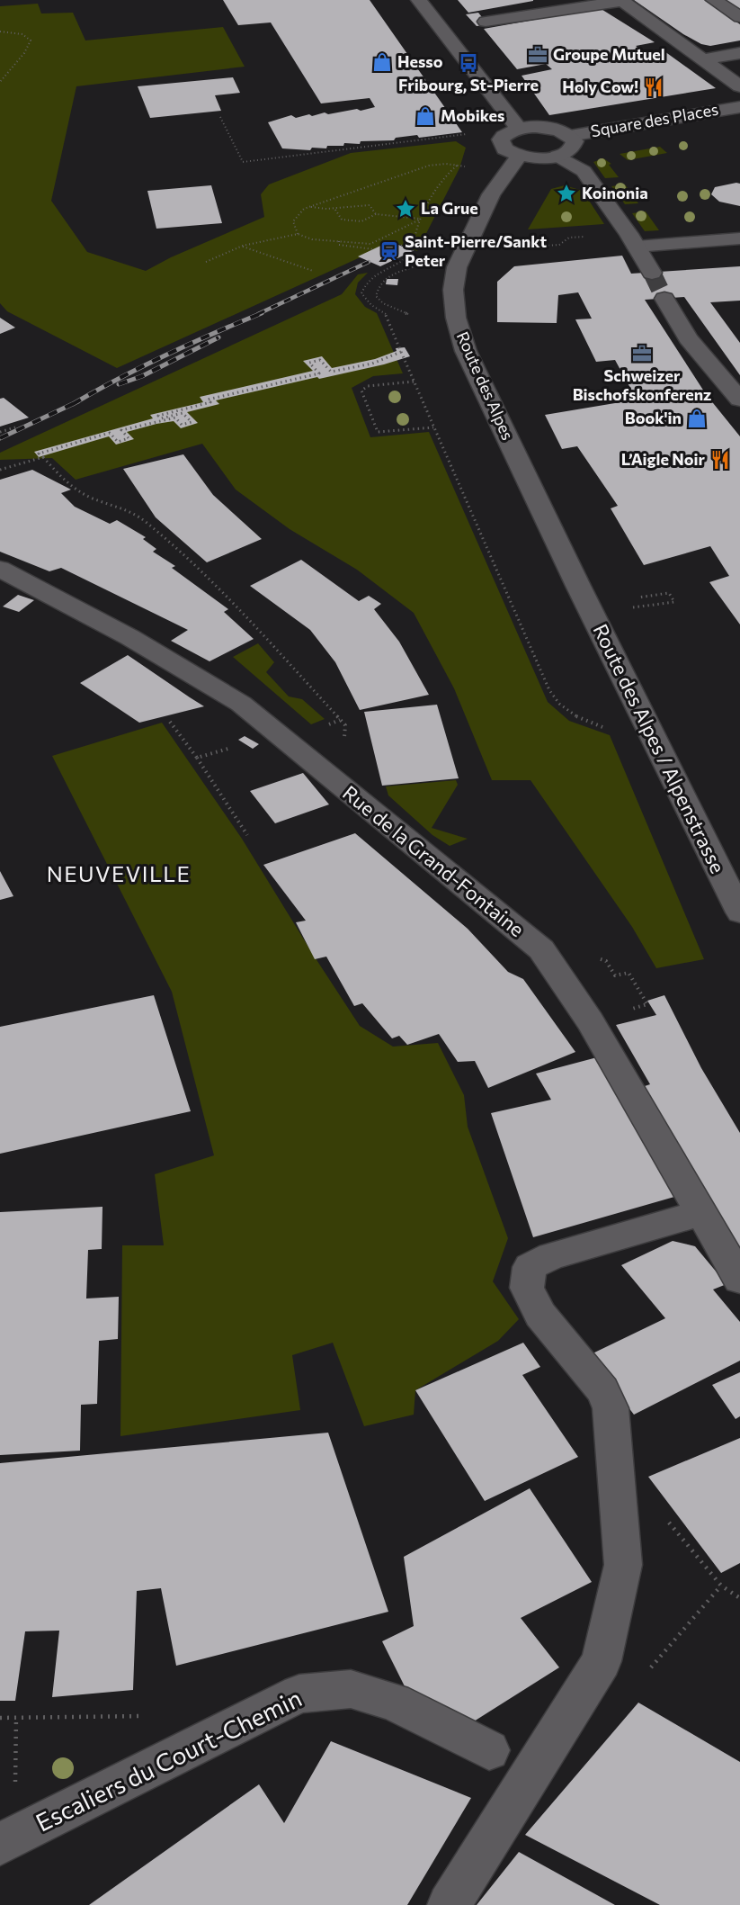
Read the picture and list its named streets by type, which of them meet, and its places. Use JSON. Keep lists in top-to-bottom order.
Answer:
{
  "streets": {
    "street": [
      "Square des Places",
      "Route des Alpes",
      "Route des Alpes / Alpenstrasse",
      "Rue de la Grand-Fontaine",
      "Escaliers du Court-Chemin"
    ]
  },
  "crossings": [
    ["Route des Alpes", "Route des Alpes / Alpenstrasse"]
  ],
  "districts": ["NEUVEVILLE"],
  "places": {
    "office": ["Groupe Mutuel", "Schweizer Bischofskonferenz"],
    "shop": ["Hesso", "Mobikes", "Book'in"],
    "bus stop": ["Fribourg, St-Pierre"],
    "restaurant": ["Holy Cow!", "L’Aigle Noir"],
    "place": ["Koinonia", "La Grue"],
    "station": ["Saint-Pierre/Sankt Peter"]
  }
}
